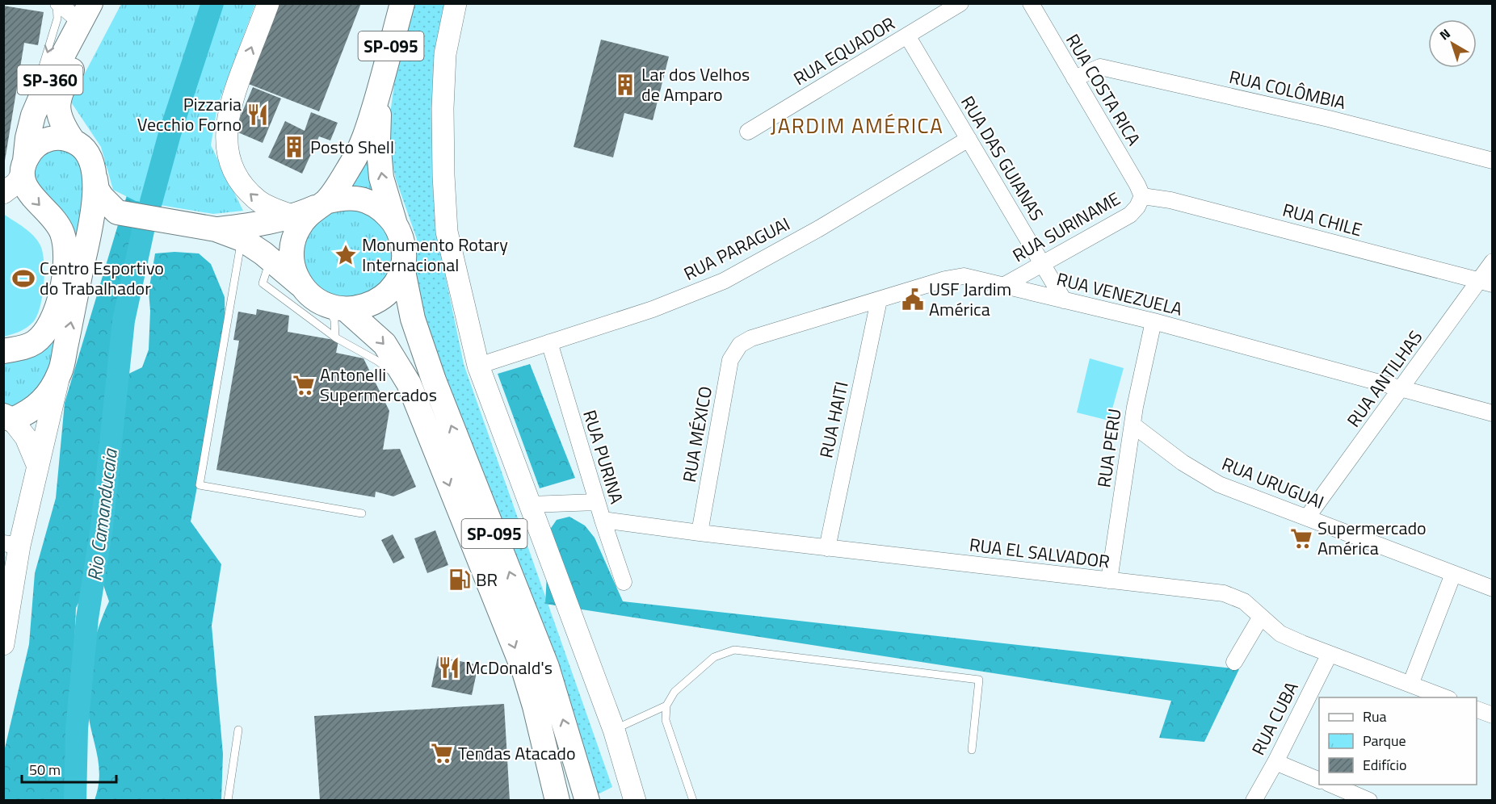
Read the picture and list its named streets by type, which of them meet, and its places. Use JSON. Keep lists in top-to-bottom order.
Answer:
{
  "streets": {
    "main road": ["SP-095", "SP-360"],
    "street": [
      "RUA EQUADOR",
      "RUA COSTA RICA",
      "RUA COLÔMBIA",
      "RUA DAS GUIANAS",
      "RUA CHILE",
      "RUA SURINAME",
      "RUA PARAGUAI",
      "RUA VENEZUELA",
      "RUA ANTILHAS",
      "RUA HAITI",
      "RUA MÉXICO",
      "RUA PERU",
      "RUA PURINA",
      "RUA URUGUAI",
      "RUA EL SALVADOR",
      "RUA CUBA"
    ]
  },
  "crossings": [
    ["RUA EQUADOR", "RUA DAS GUIANAS"],
    ["RUA COSTA RICA", "RUA COLÔMBIA"],
    ["RUA COSTA RICA", "RUA CHILE"],
    ["RUA COSTA RICA", "RUA SURINAME"],
    ["RUA DAS GUIANAS", "RUA SURINAME"],
    ["RUA DAS GUIANAS", "RUA PARAGUAI"],
    ["RUA DAS GUIANAS", "RUA VENEZUELA"],
    ["RUA CHILE", "RUA SURINAME"],
    ["RUA CHILE", "RUA ANTILHAS"],
    ["RUA SURINAME", "RUA VENEZUELA"],
    ["RUA PARAGUAI", "RUA PURINA"],
    ["RUA VENEZUELA", "RUA ANTILHAS"],
    ["RUA VENEZUELA", "RUA HAITI"],
    ["RUA VENEZUELA", "RUA MÉXICO"],
    ["RUA VENEZUELA", "RUA PERU"],
    ["RUA ANTILHAS", "RUA URUGUAI"],
    ["RUA HAITI", "RUA EL SALVADOR"],
    ["RUA MÉXICO", "RUA EL SALVADOR"],
    ["RUA PERU", "RUA URUGUAI"],
    ["RUA PERU", "RUA EL SALVADOR"],
    ["RUA PURINA", "RUA EL SALVADOR"],
    ["RUA EL SALVADOR", "RUA CUBA"]
  ],
  "districts": ["JARDIM AMÉRICA"],
  "water": ["Rio Camanducaia"],
  "places": {
    "building": ["Lar dos Velhos de Amparo", "Posto Shell"],
    "restaurant": ["Pizzaria Vecchio Forno", "McDonald's"],
    "place": ["Monumento Rotary Internacional"],
    "sports": ["Centro Esportivo do Trabalhador"],
    "public building": ["USF Jardim América"],
    "supermarket": ["Antonelli Supermercados", "Supermercado América", "Tendas Atacado"],
    "fuel station": ["BR"]
  },
  "legend": ["Rua", "Parque", "Edifício"],
  "scale_bar": "50 m",
  "north": "top left"
}
